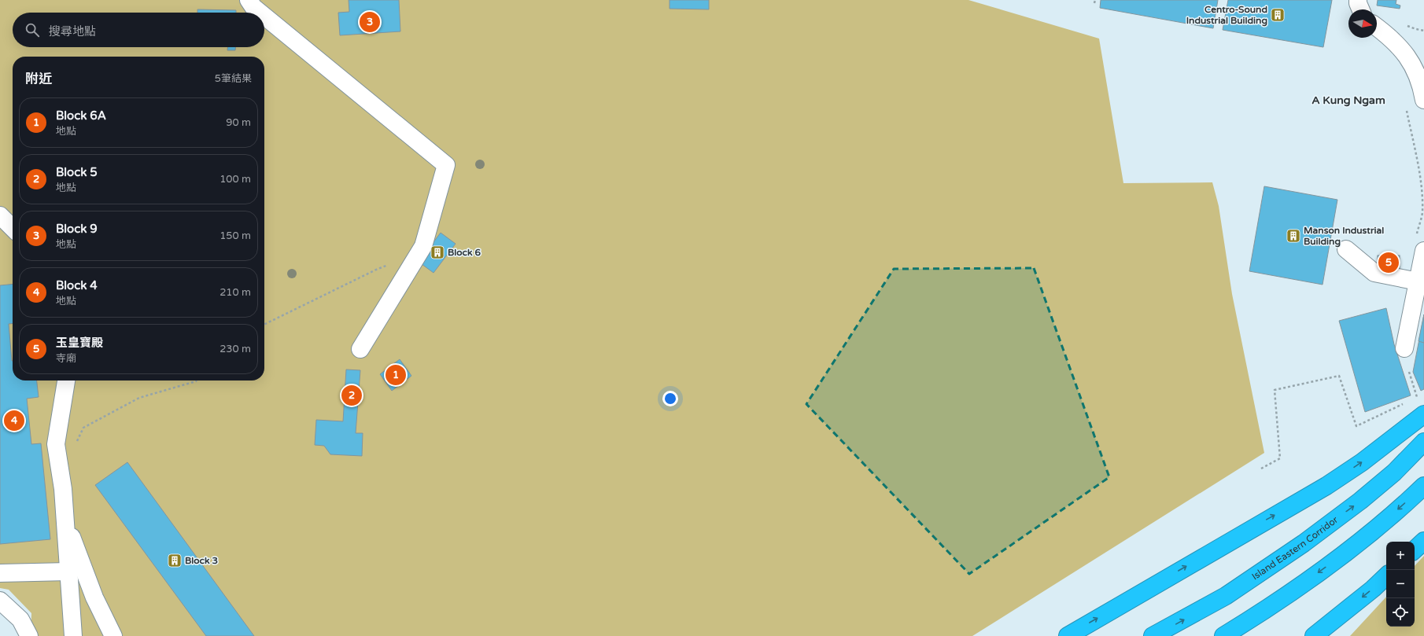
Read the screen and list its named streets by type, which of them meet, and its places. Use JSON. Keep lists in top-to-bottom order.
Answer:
{
  "streets": {
    "highway": ["Island Eastern Corridor"]
  },
  "districts": ["A Kung Ngam"],
  "places": {
    "building": [
      "Centro-Sound Industrial Building",
      "Manson Industrial Building",
      "Block 6",
      "Block 3"
    ]
  },
  "north": "right",
  "page": {
    "pins": [
      "3",
      "5",
      "1",
      "2",
      "4"
    ],
    "search": "搜尋地點",
    "heading": ["附近", "5筆結果"],
    "list": [
      {
        "mark": "1",
        "name": "Block 6A",
        "note": "地點",
        "value": "90 m"
      },
      {
        "mark": "2",
        "name": "Block 5",
        "note": "地點",
        "value": "100 m"
      },
      {
        "mark": "3",
        "name": "Block 9",
        "note": "地點",
        "value": "150 m"
      },
      {
        "mark": "4",
        "name": "Block 4",
        "note": "地點",
        "value": "210 m"
      },
      {
        "mark": "5",
        "name": "玉皇寶殿",
        "note": "寺廟",
        "value": "230 m"
      }
    ],
    "map_buttons": ["+", "−"]
  }
}
